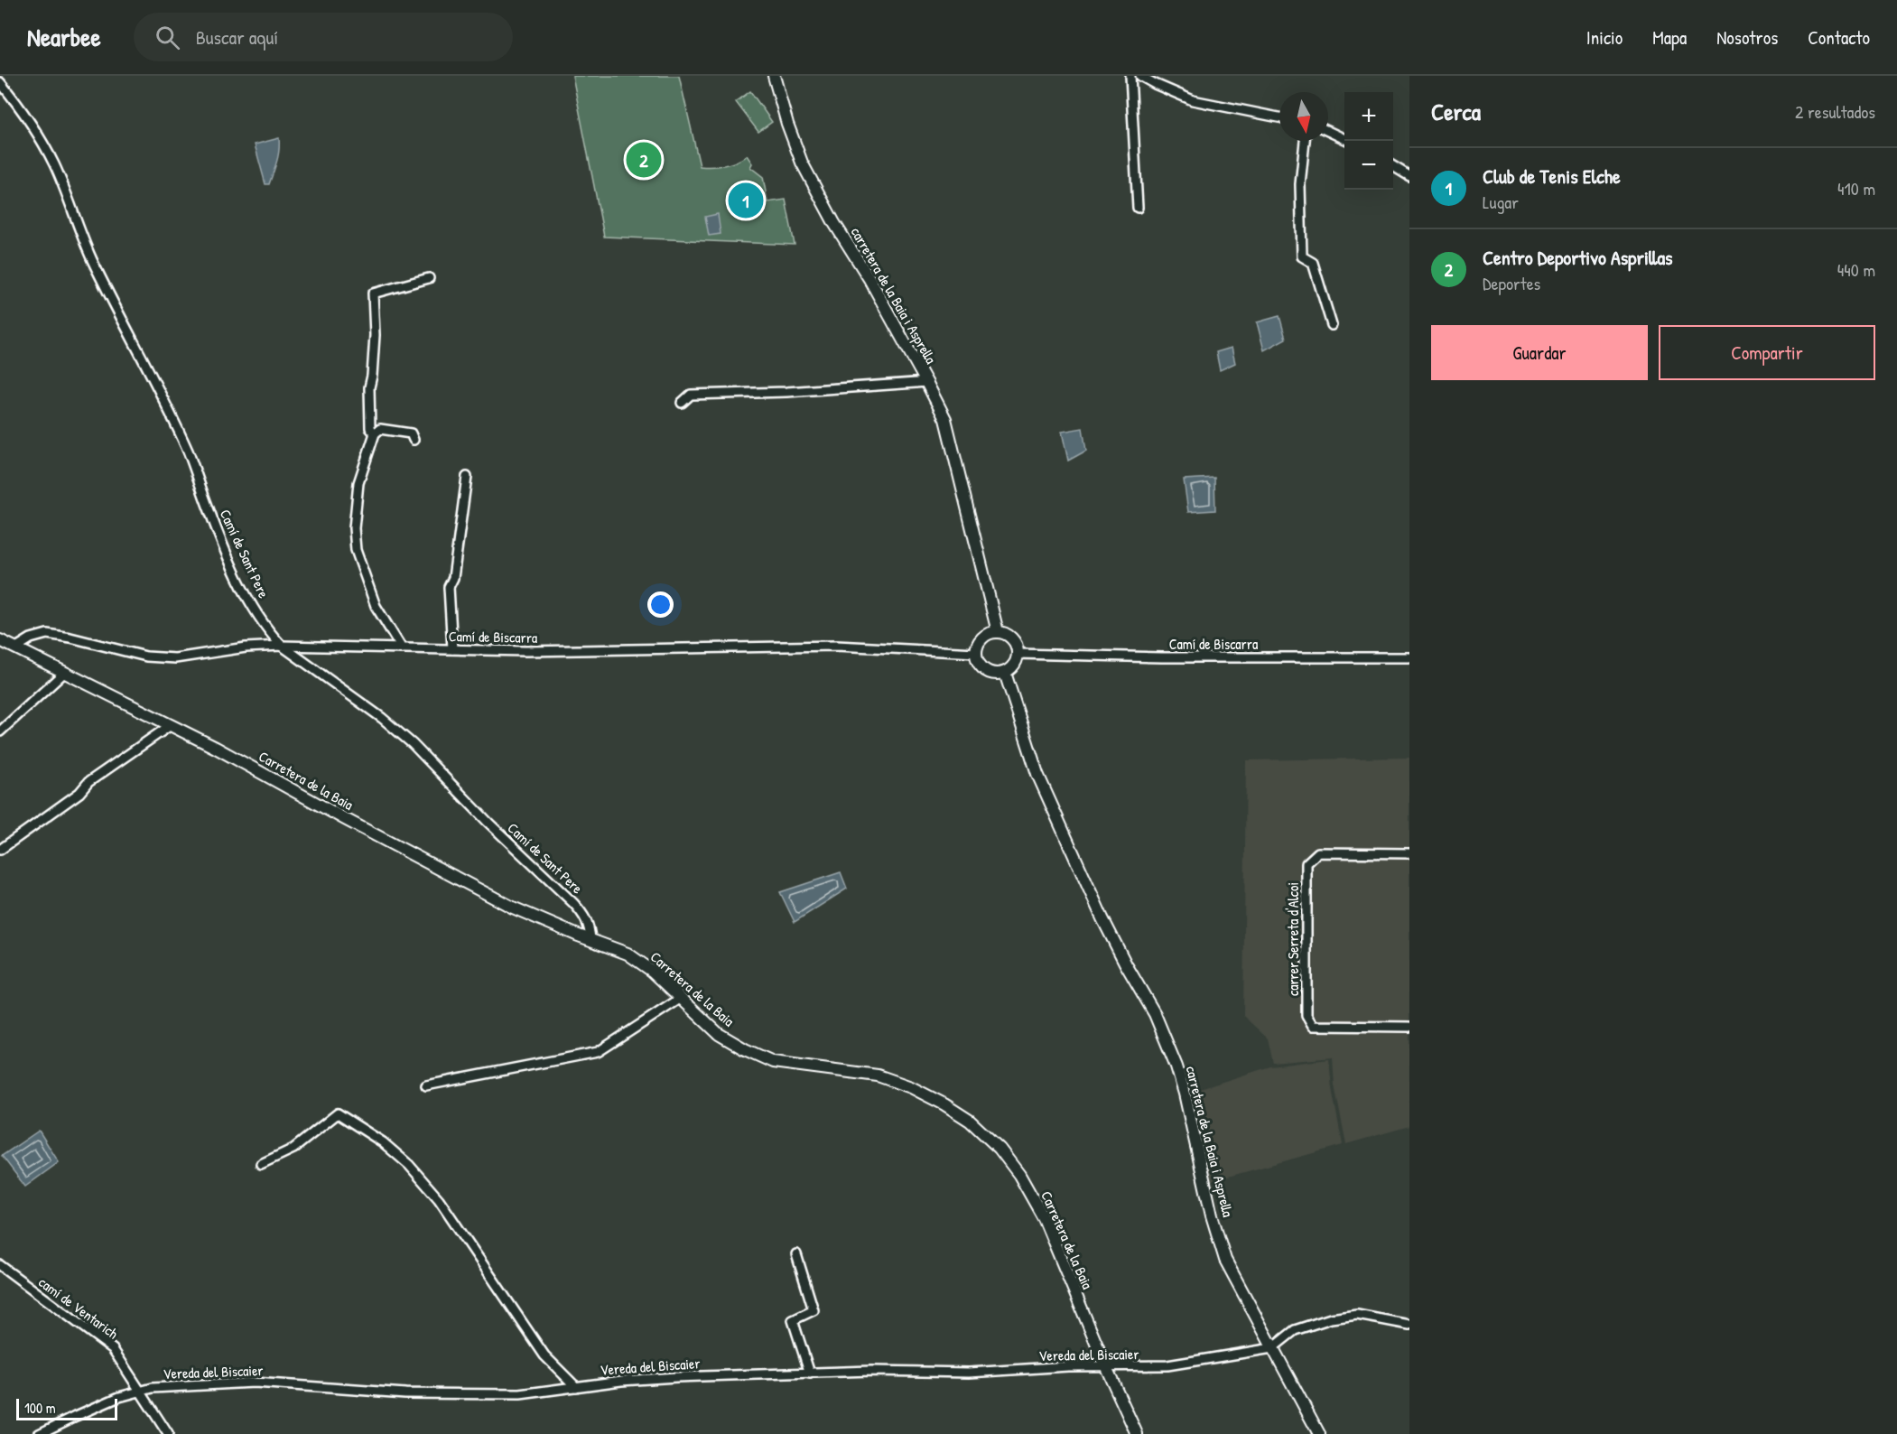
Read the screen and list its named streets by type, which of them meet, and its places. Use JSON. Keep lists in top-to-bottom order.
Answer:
{
  "streets": {
    "main road": ["carretera de la Baia i Asprella", "Carretera de la Baia"],
    "street": [
      "Camí de Sant Pere",
      "Camí de Biscarra",
      "carrer Serreta d'Alcoi",
      "camí de Ventarich",
      "Vereda del Biscaier"
    ]
  },
  "crossings": [
    ["carretera de la Baia i Asprella", "Camí de Biscarra"],
    ["carretera de la Baia i Asprella", "Vereda del Biscaier"],
    ["Camí de Sant Pere", "Camí de Biscarra"],
    ["Camí de Sant Pere", "Carretera de la Baia"],
    ["Camí de Biscarra", "Carretera de la Baia"],
    ["Carretera de la Baia", "Vereda del Biscaier"],
    ["camí de Ventarich", "Vereda del Biscaier"]
  ],
  "scale_bar": "100 m",
  "north": "bottom",
  "page": {
    "header": "Nearbee",
    "search": "Buscar aquí",
    "nav": [
      "Inicio",
      "Mapa",
      "Nosotros",
      "Contacto"
    ],
    "heading": ["Cerca", "2 resultados"],
    "map_buttons": ["+", "−"],
    "pins": ["2", "1"],
    "list": [
      {
        "mark": "1",
        "name": "Club de Tenis Elche",
        "note": "Lugar",
        "value": "410 m"
      },
      {
        "mark": "2",
        "name": "Centro Deportivo Asprillas",
        "note": "Deportes",
        "value": "440 m"
      }
    ],
    "buttons": ["Guardar", "Compartir"],
    "scale": "100 m"
  }
}
